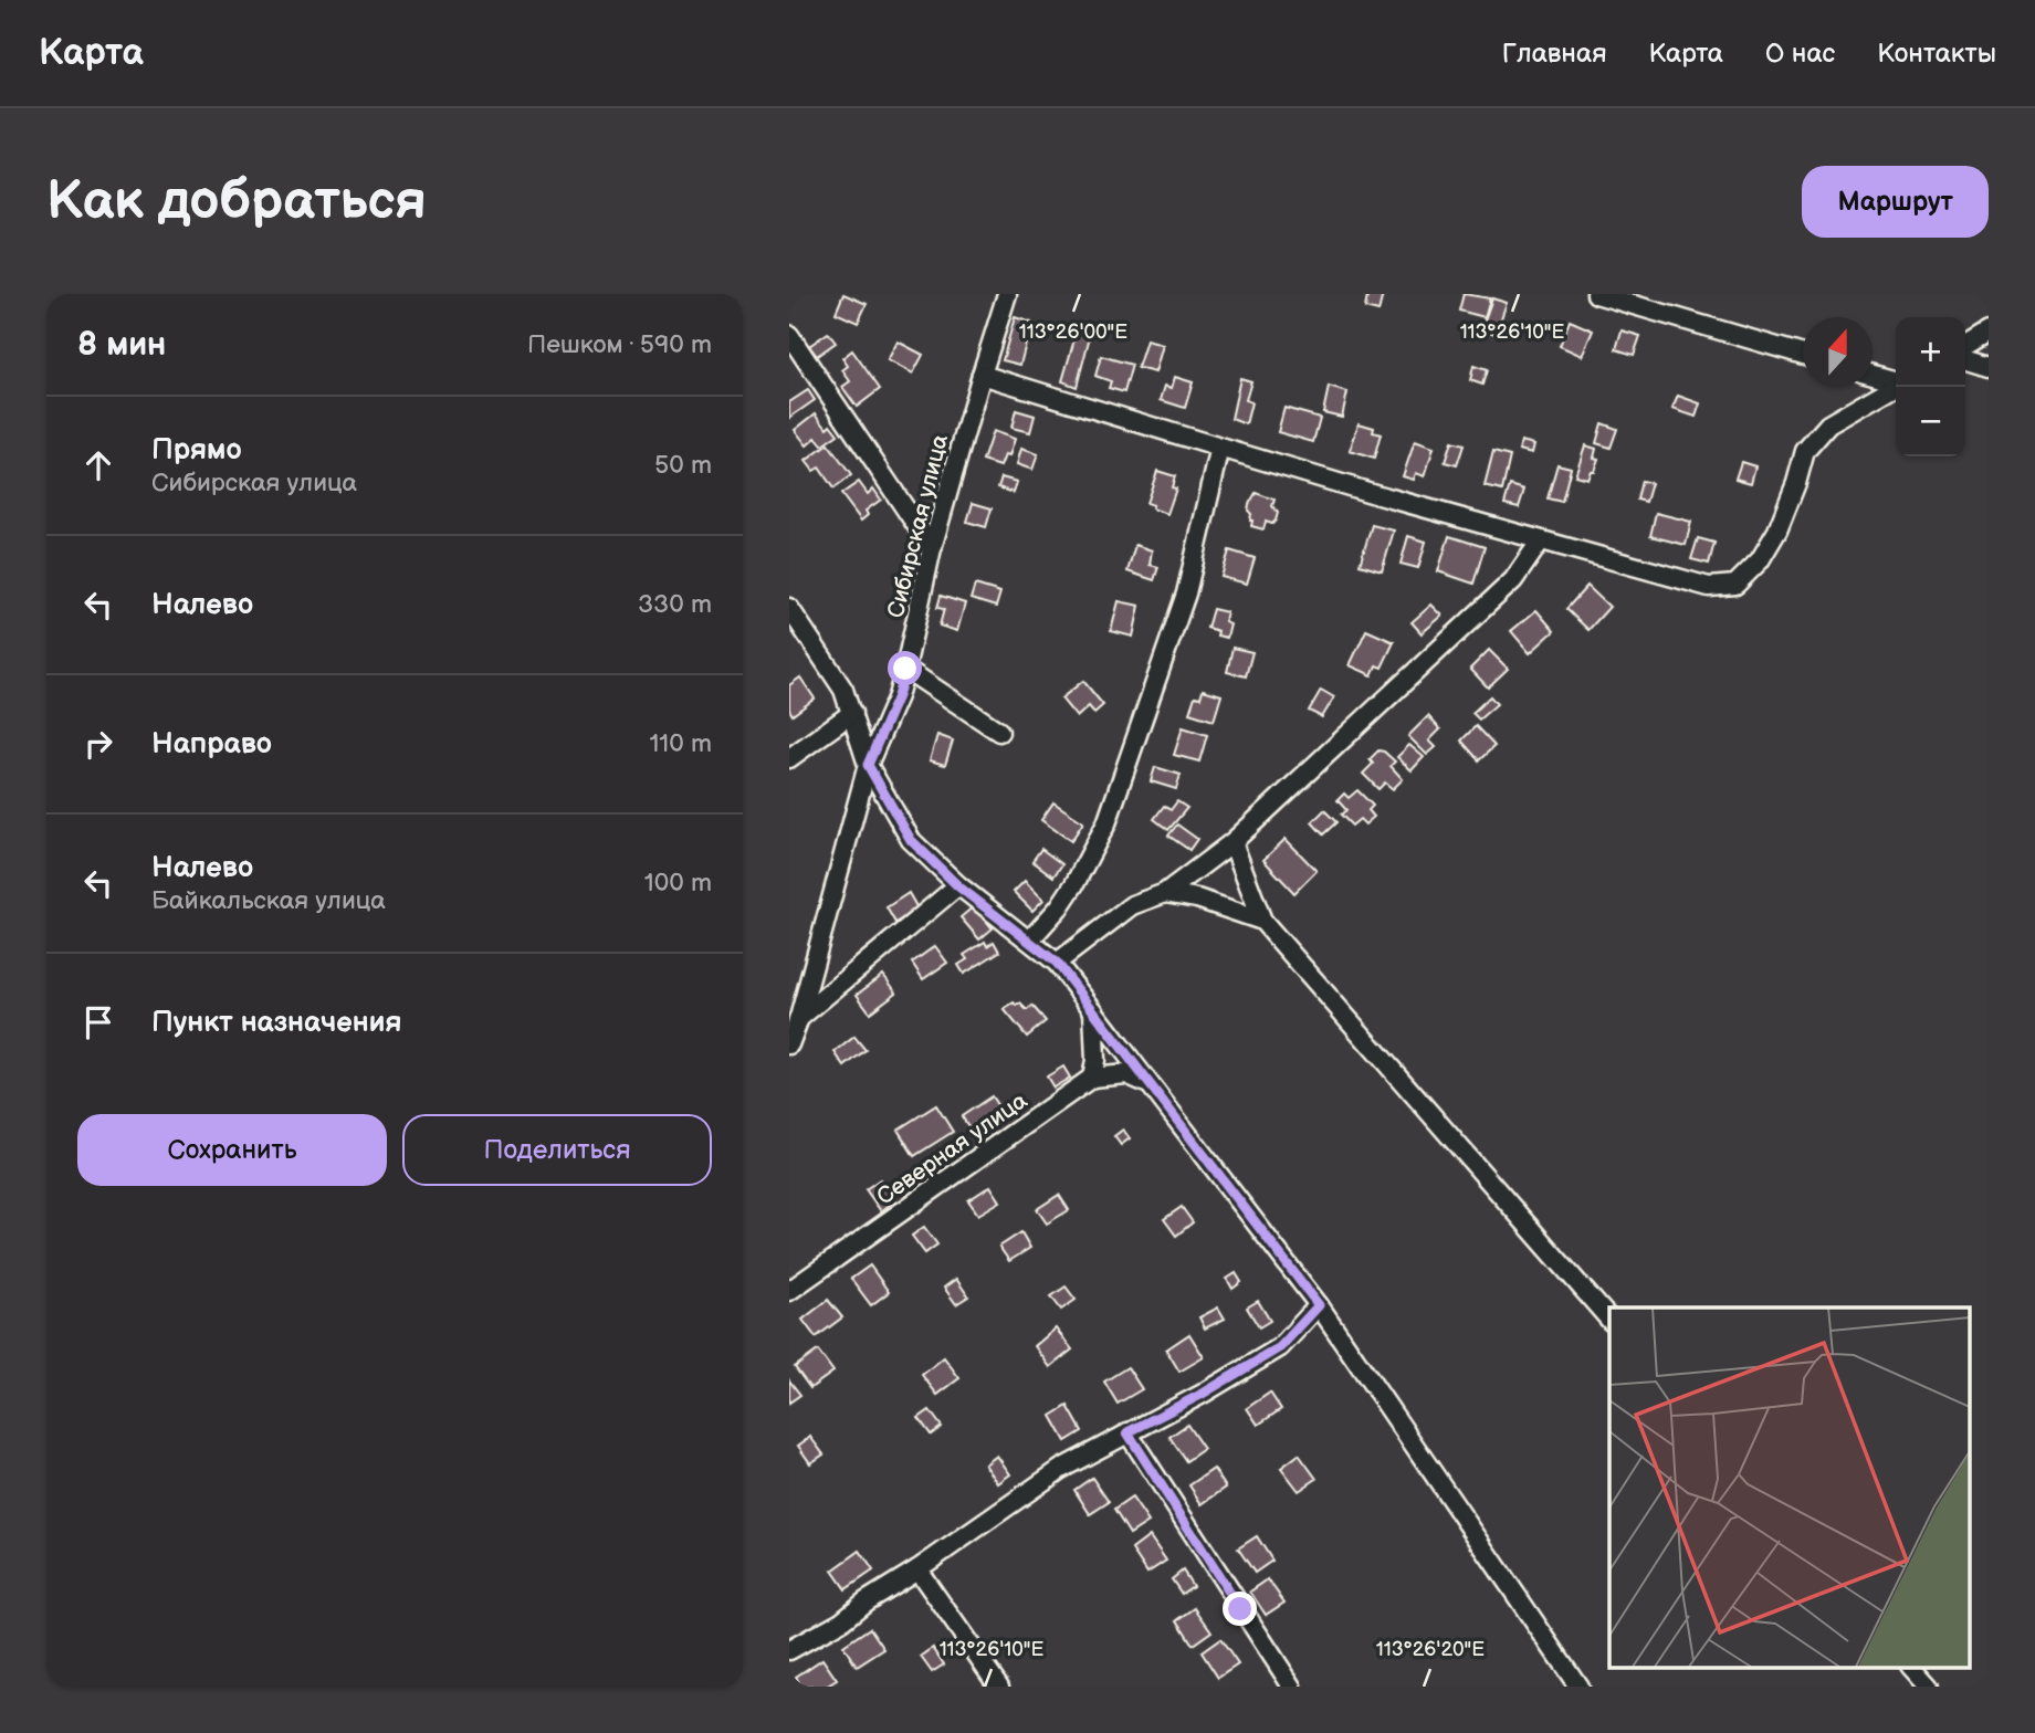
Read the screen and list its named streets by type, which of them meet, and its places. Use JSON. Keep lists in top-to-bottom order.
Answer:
{
  "streets": {
    "street": ["Сибирская улица", "Северная улица"]
  },
  "north": "top",
  "page": {
    "header": "Карта",
    "nav": [
      "Главная",
      "Карта",
      "О нас",
      "Контакты"
    ],
    "buttons": [
      "Маршрут",
      ["Сохранить", "Поделиться"]
    ],
    "title": "Как добраться",
    "heading": ["8 мин", "Пешком · 590 m"],
    "map_buttons": ["+", "−"],
    "list": [
      ["Прямо", "Сибирская улица", "50 m"],
      ["Налево", "330 m"],
      ["Направо", "110 m"],
      ["Налево", "Байкальская улица", "100 m"],
      "Пункт назначения"
    ]
  },
  "coordinates": ["113°26'00\"E", "113°26'10\"E", "113°26'20\"E"]
}
